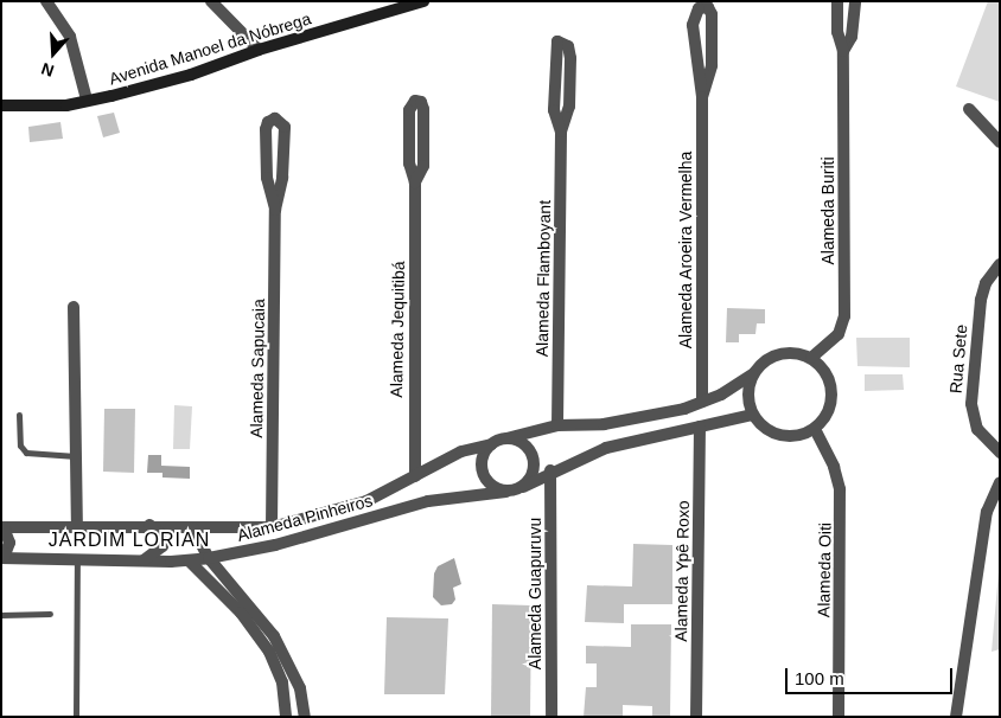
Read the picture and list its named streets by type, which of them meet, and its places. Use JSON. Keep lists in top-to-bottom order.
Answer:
{
  "streets": {
    "main road": ["Avenida Manoel da Nóbrega"],
    "street": [
      "Alameda Buriti",
      "Alameda Aroeira Vermelha",
      "Alameda Flamboyant",
      "Alameda Jequitibá",
      "Rua Sete",
      "Alameda Sapucaia",
      "Alameda Pinheiros",
      "Alameda Oiti",
      "Alameda Ypê Roxo",
      "Alameda Guapuruvu"
    ]
  },
  "crossings": [
    ["Alameda Buriti", "Alameda Oiti"],
    ["Alameda Jequitibá", "Alameda Pinheiros"],
    ["Alameda Sapucaia", "Alameda Pinheiros"]
  ],
  "districts": ["JARDIM LORIAN"],
  "scale_bar": "100 m",
  "north": "bottom"
}
